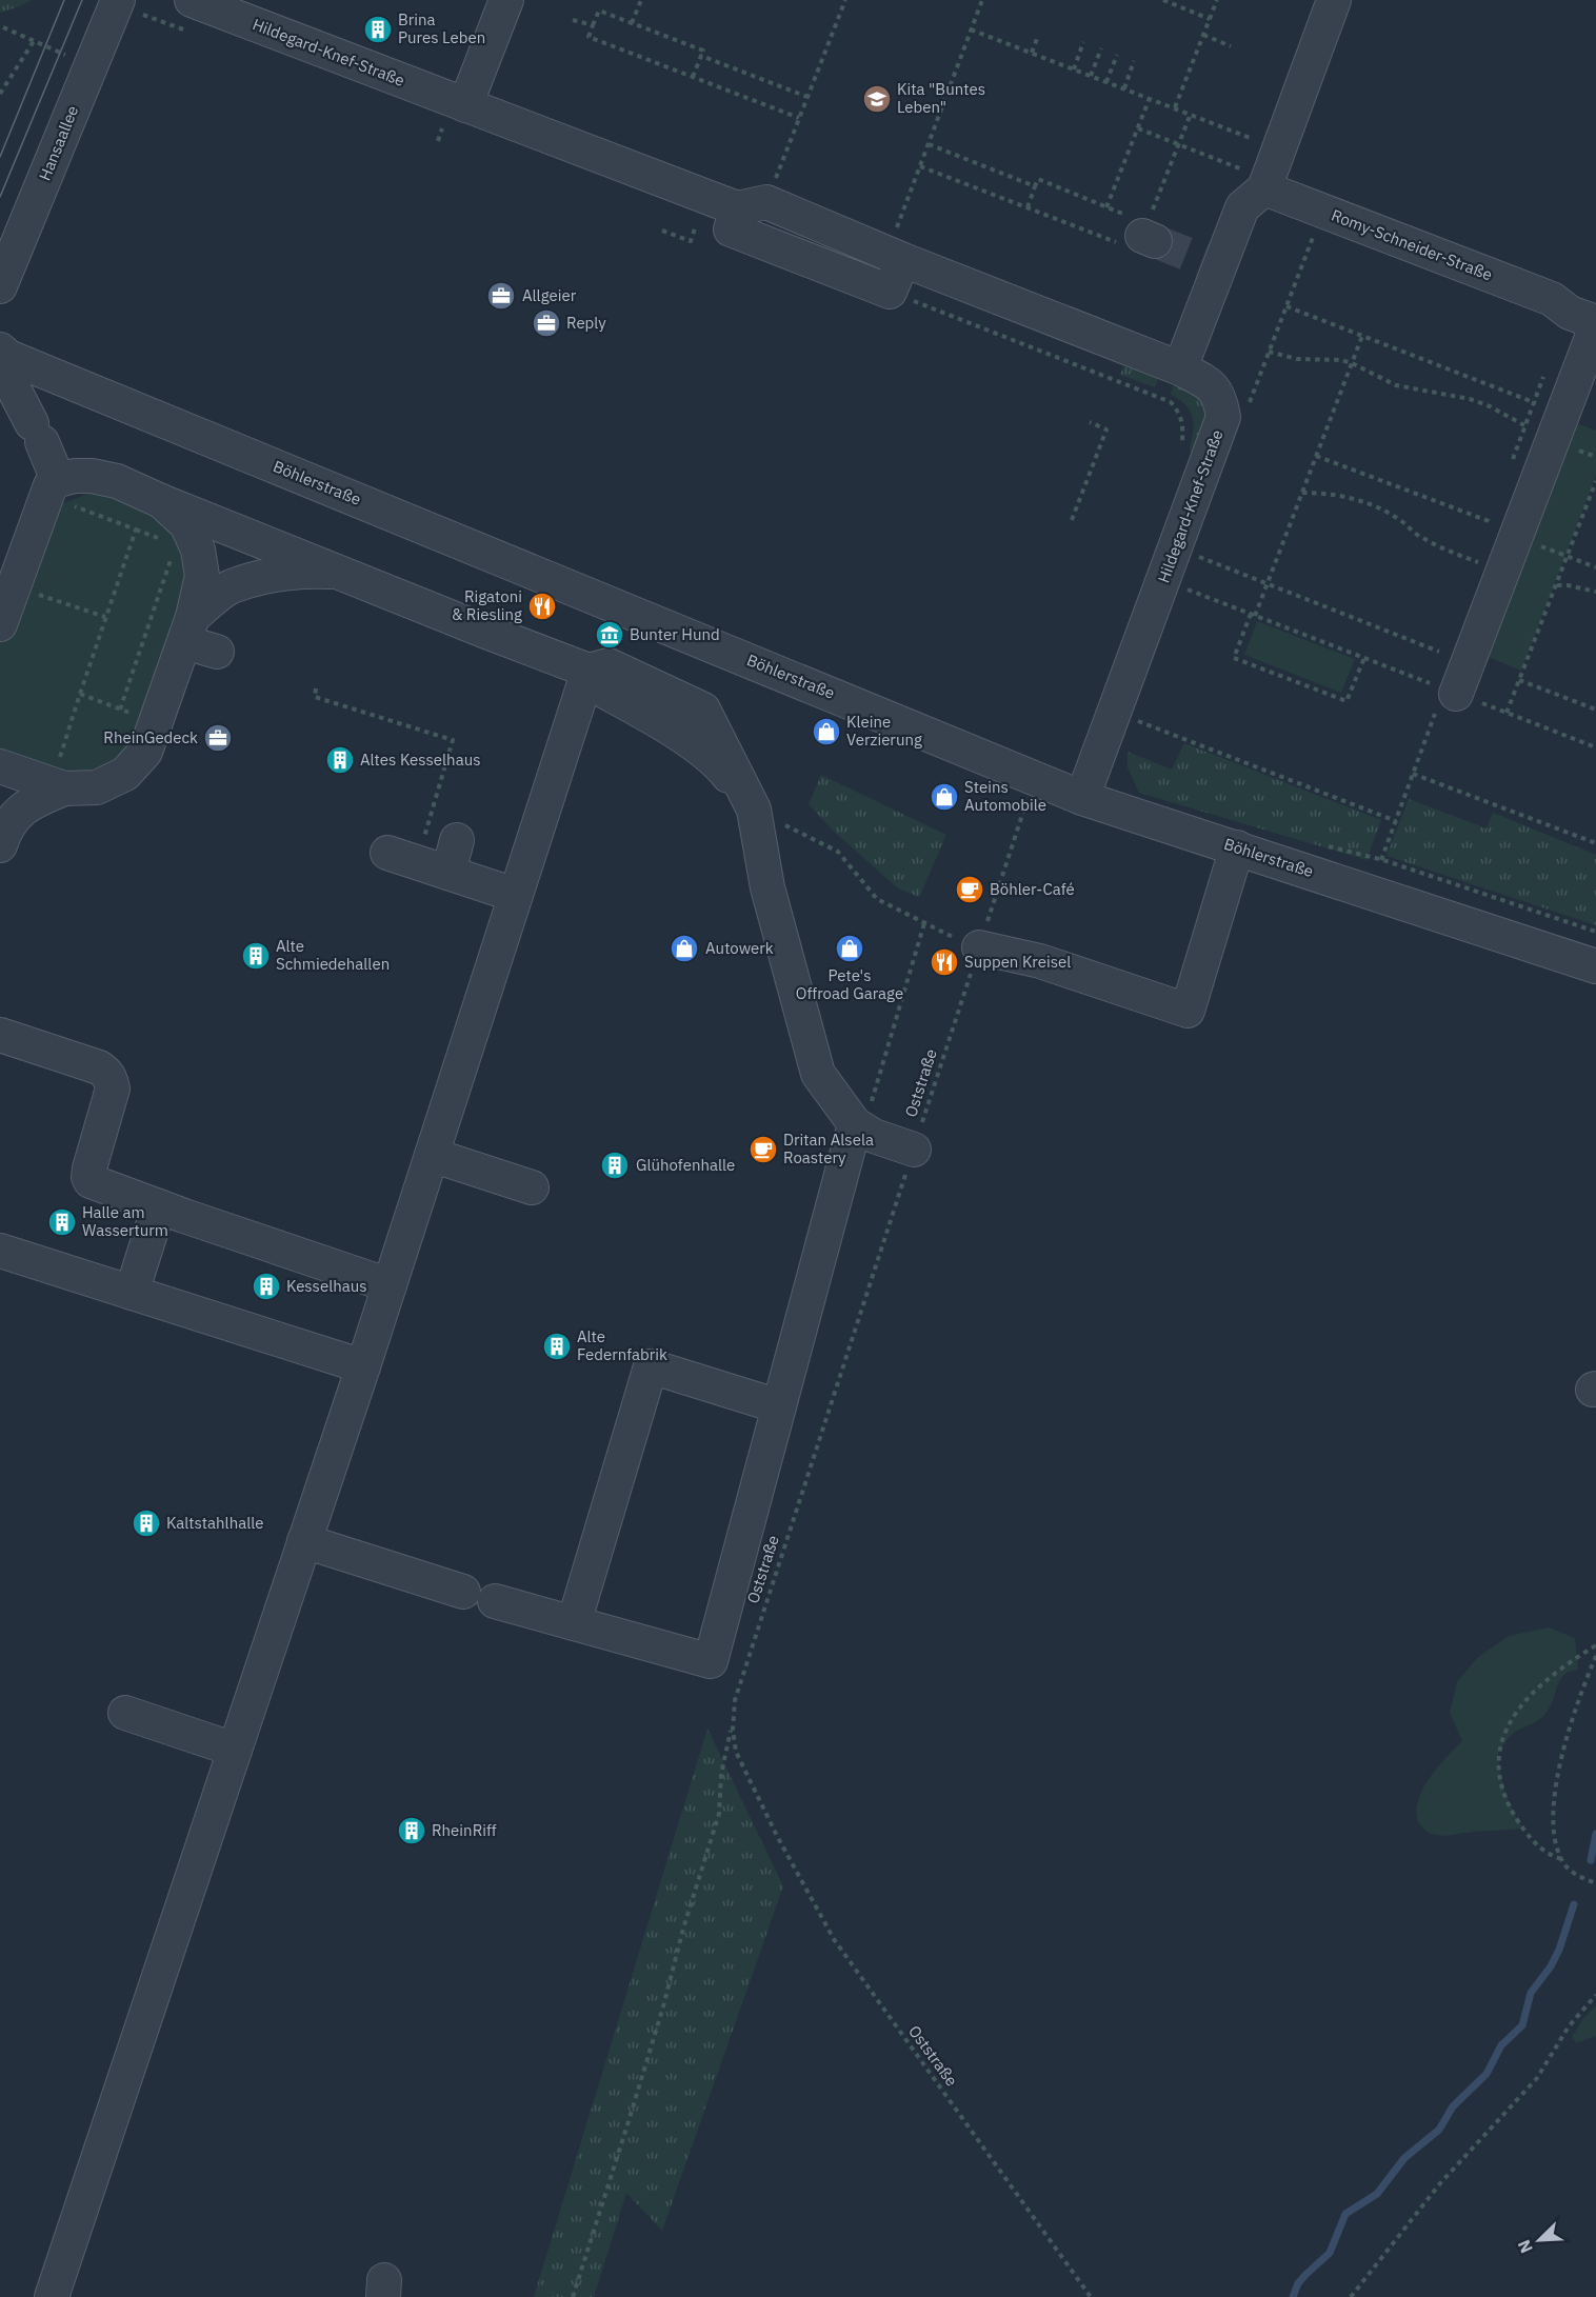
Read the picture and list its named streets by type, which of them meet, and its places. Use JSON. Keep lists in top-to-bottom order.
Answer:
{
  "streets": {
    "street": [
      "Hildegard-Knef-Straße",
      "Hansaallee",
      "Romy-Schneider-Straße",
      "Böhlerstraße"
    ],
    "path": ["Oststraße"]
  },
  "crossings": [
    ["Hildegard-Knef-Straße", "Böhlerstraße"],
    ["Böhlerstraße", "Oststraße"]
  ],
  "places": {
    "building": [
      "Brina Pures Leben",
      "Altes Kesselhaus",
      "Alte Schmiedehallen",
      "Glühofenhalle",
      "Halle am Wasserturm",
      "Kesselhaus",
      "Alte Federnfabrik",
      "Kaltstahlhalle",
      "RheinRiff"
    ],
    "school or university": ["Kita \"Buntes Leben\""],
    "office": ["Allgeier", "Reply", "RheinGedeck"],
    "restaurant": ["Rigatoni & Riesling", "Suppen Kreisel"],
    "museum": ["Bunter Hund"],
    "shop": [
      "Kleine Verzierung",
      "Steins Automobile",
      "Autowerk",
      "Pete's Offroad Garage"
    ],
    "cafe": ["Böhler-Café", "Dritan Alsela Roastery"]
  },
  "north": "bottom left"
}
